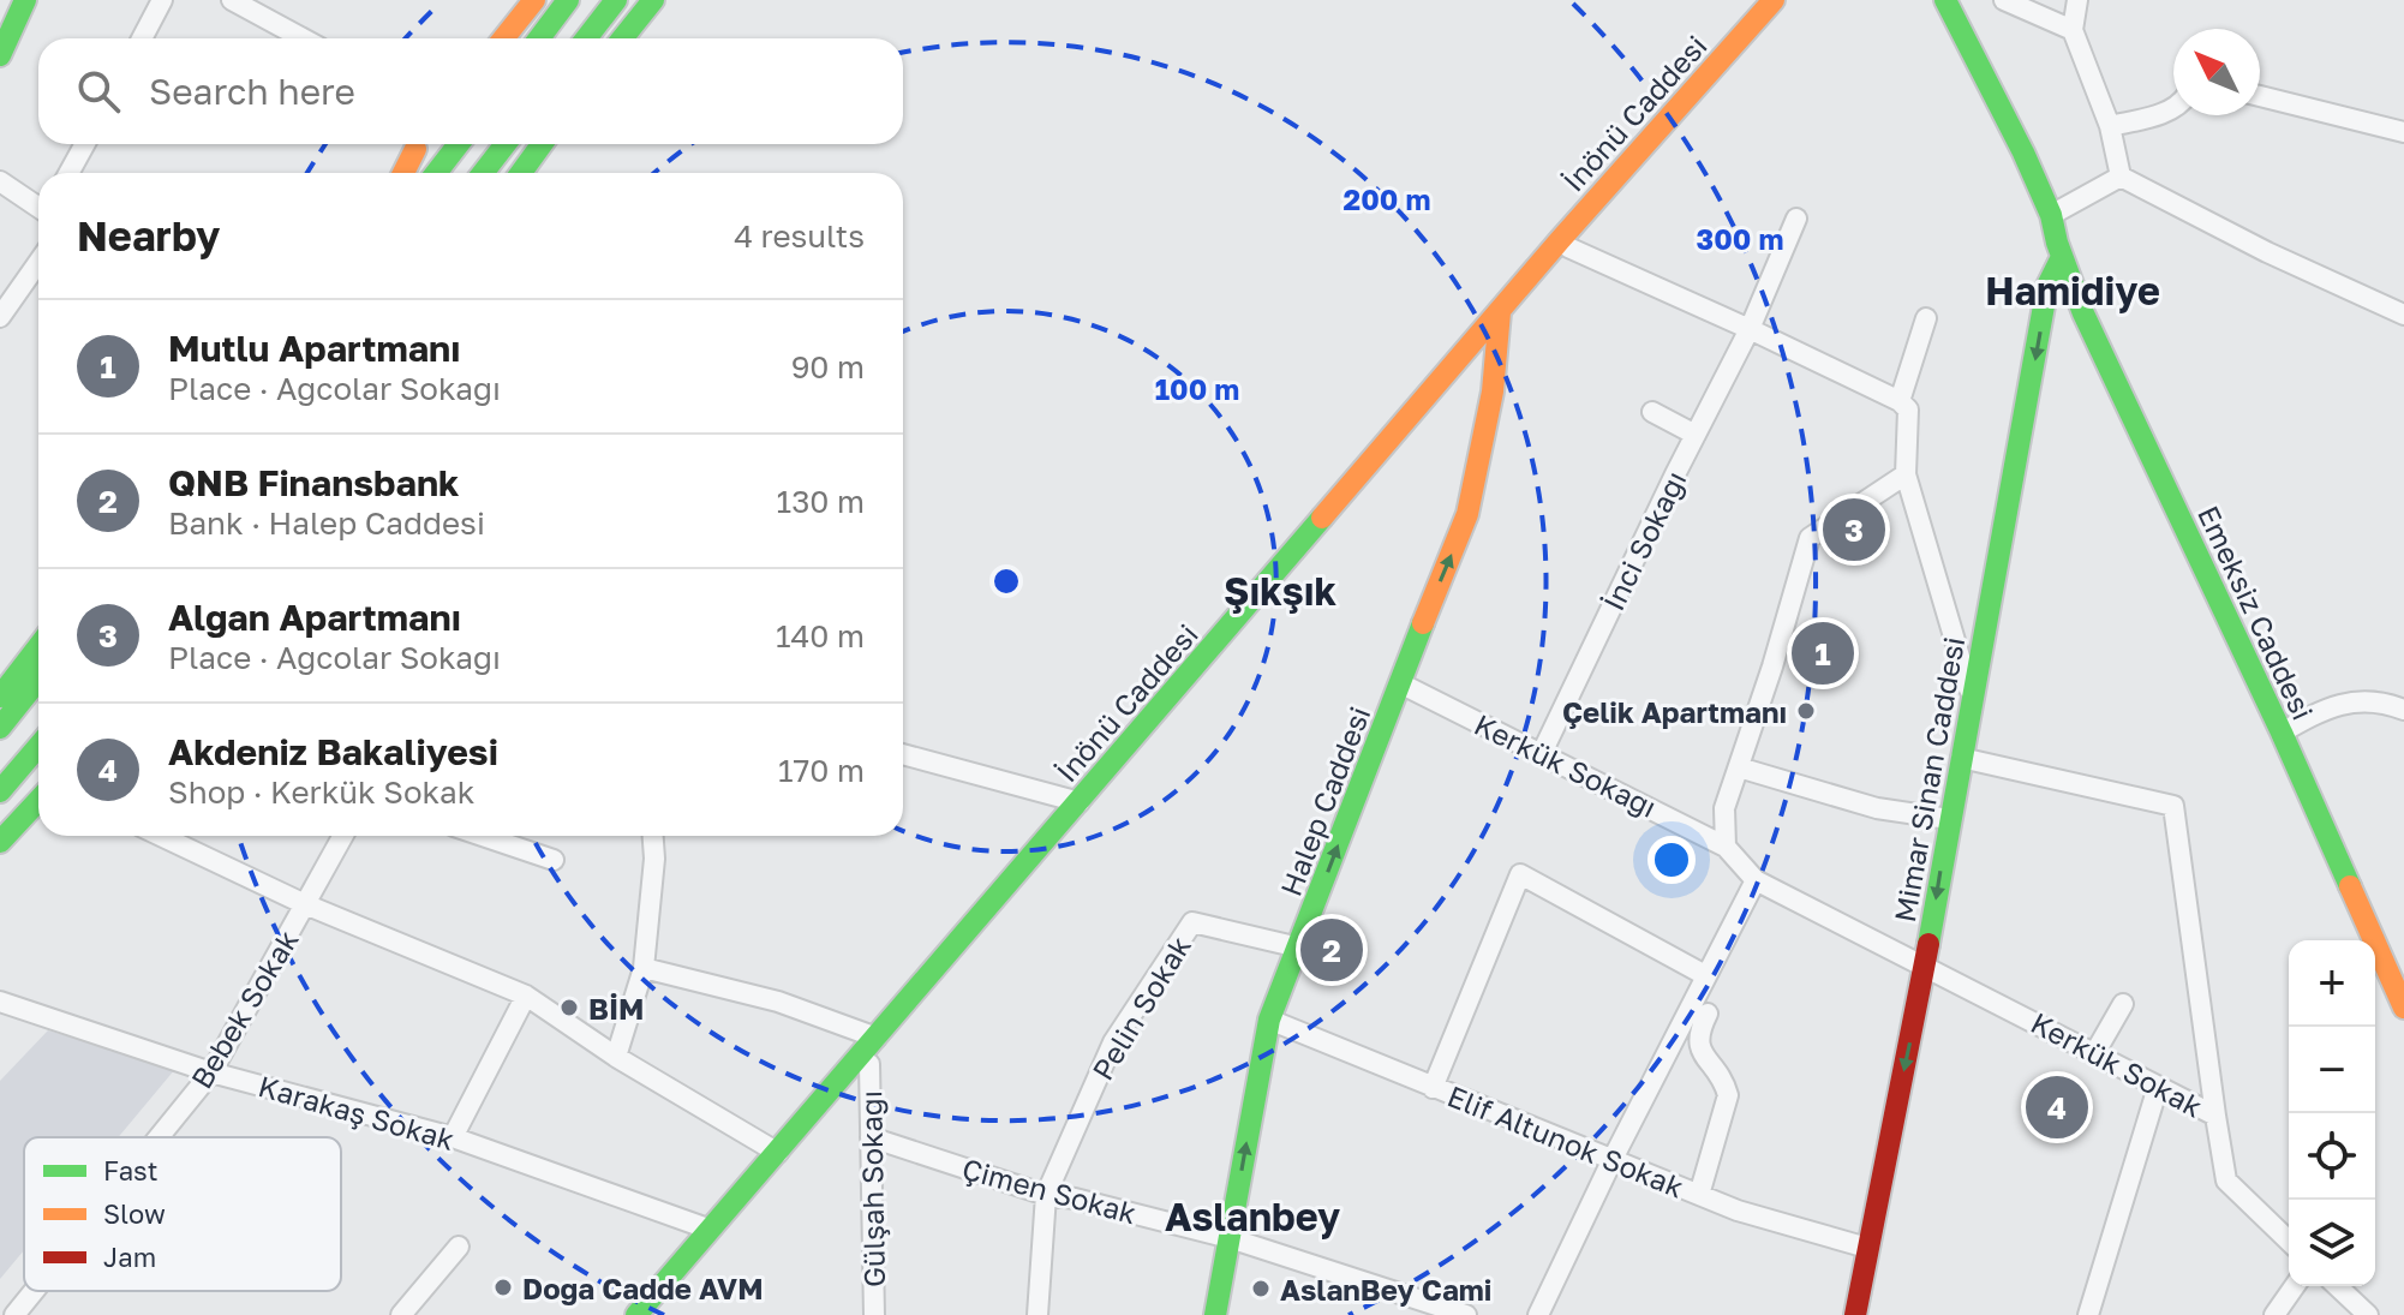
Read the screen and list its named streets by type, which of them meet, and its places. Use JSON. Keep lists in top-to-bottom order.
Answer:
{
  "streets": {
    "main road": [
      "İnönü Caddesi",
      "Emeksiz Caddesi",
      "Mimar Sinan Caddesi",
      "Halep Caddesi"
    ],
    "street": [
      "İnci Sokağı",
      "Kerkük Sokağı",
      "Pelin Sokak",
      "Bebek Sokak",
      "Kerkük Sokak",
      "Karakaş Sokak",
      "Elif Altunok Sokak",
      "Gülşah Sokağı",
      "Çimen Sokak"
    ]
  },
  "crossings": [
    ["İnönü Caddesi", "Halep Caddesi"],
    ["İnönü Caddesi", "Karakaş Sokak"],
    ["İnönü Caddesi", "Gülşah Sokağı"],
    ["İnci Sokağı", "Kerkük Sokağı"],
    ["Emeksiz Caddesi", "Mimar Sinan Caddesi"],
    ["Kerkük Sokağı", "Mimar Sinan Caddesi"],
    ["Kerkük Sokağı", "Halep Caddesi"],
    ["Kerkük Sokağı", "Kerkük Sokak"],
    ["Mimar Sinan Caddesi", "Kerkük Sokak"],
    ["Mimar Sinan Caddesi", "Elif Altunok Sokak"],
    ["Halep Caddesi", "Pelin Sokak"],
    ["Halep Caddesi", "Elif Altunok Sokak"],
    ["Halep Caddesi", "Çimen Sokak"],
    ["Pelin Sokak", "Çimen Sokak"],
    ["Bebek Sokak", "Karakaş Sokak"],
    ["Gülşah Sokağı", "Çimen Sokak"]
  ],
  "one_way": ["Mimar Sinan Caddesi", "Halep Caddesi"],
  "districts": ["Hamidiye", "Şıkşık", "Aslanbey"],
  "places": [
    "Çelik Apartmanı",
    "BİM",
    "Doğa Cadde AVM",
    "AslanBey Cami"
  ],
  "legend": ["Fast", "Slow", "Jam"],
  "north": "top left",
  "page": {
    "search": "Search here",
    "heading": ["Nearby", "4 results"],
    "list": [
      {
        "mark": "1",
        "name": "Mutlu Apartmanı",
        "note": "Place · Ağcolar Sokağı",
        "value": "90 m"
      },
      {
        "mark": "2",
        "name": "QNB Finansbank",
        "note": "Bank · Halep Caddesi",
        "value": "130 m"
      },
      {
        "mark": "3",
        "name": "Algan Apartmanı",
        "note": "Place · Ağcolar Sokağı",
        "value": "140 m"
      },
      {
        "mark": "4",
        "name": "Akdeniz Bakaliyesi",
        "note": "Shop · Kerkük Sokak",
        "value": "170 m"
      }
    ],
    "pins": [
      "3",
      "1",
      "2",
      "4"
    ],
    "map_buttons": ["+", "−"]
  },
  "rings": ["200 m", "300 m", "100 m"]
}
